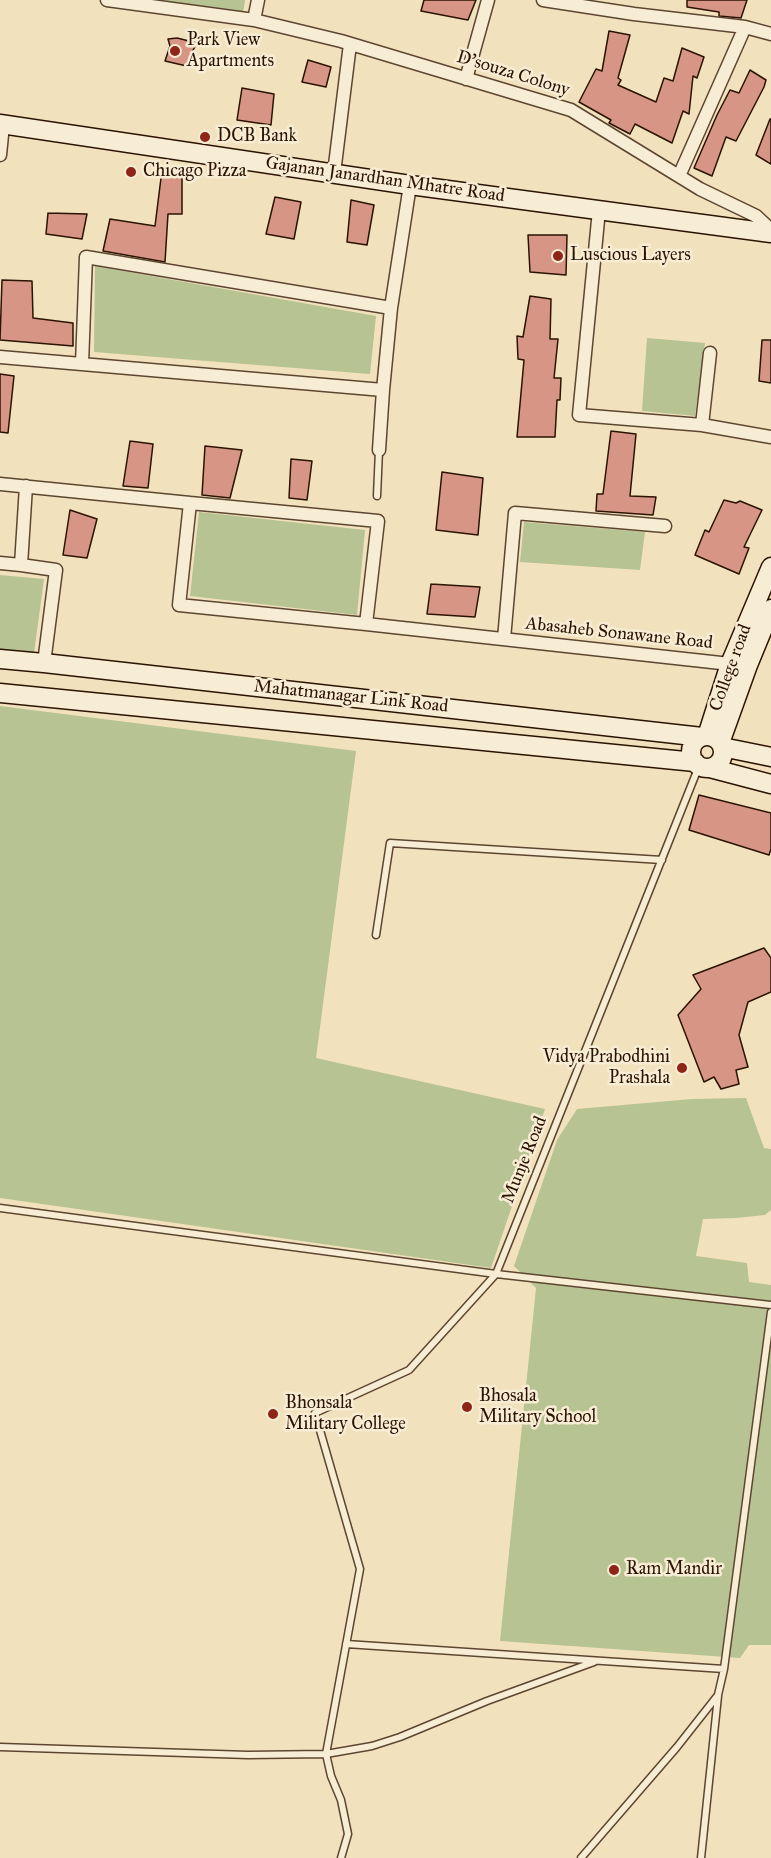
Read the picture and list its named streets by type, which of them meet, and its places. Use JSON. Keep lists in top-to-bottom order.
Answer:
{
  "streets": {
    "main road": ["Gajanan Janardhan Mhatre Road", "College road", "Mahatmanagar Link Road"],
    "street": ["D'souza Colony", "Abasaheb Sonawane Road"],
    "lane": ["Munje Road"]
  },
  "crossings": [
    ["D'souza Colony", "Gajanan Janardhan Mhatre Road"],
    ["Abasaheb Sonawane Road", "College road"],
    ["College road", "Mahatmanagar Link Road"],
    ["College road", "Munje Road"],
    ["Mahatmanagar Link Road", "Munje Road"]
  ],
  "places": [
    "Park View Apartments",
    "DCB Bank",
    "Chicago Pizza",
    "Luscious Layers",
    "Vidya Prabodhini Prashala",
    "Bhosala Military School",
    "Bhonsala Military College",
    "Ram Mandir"
  ]
}
